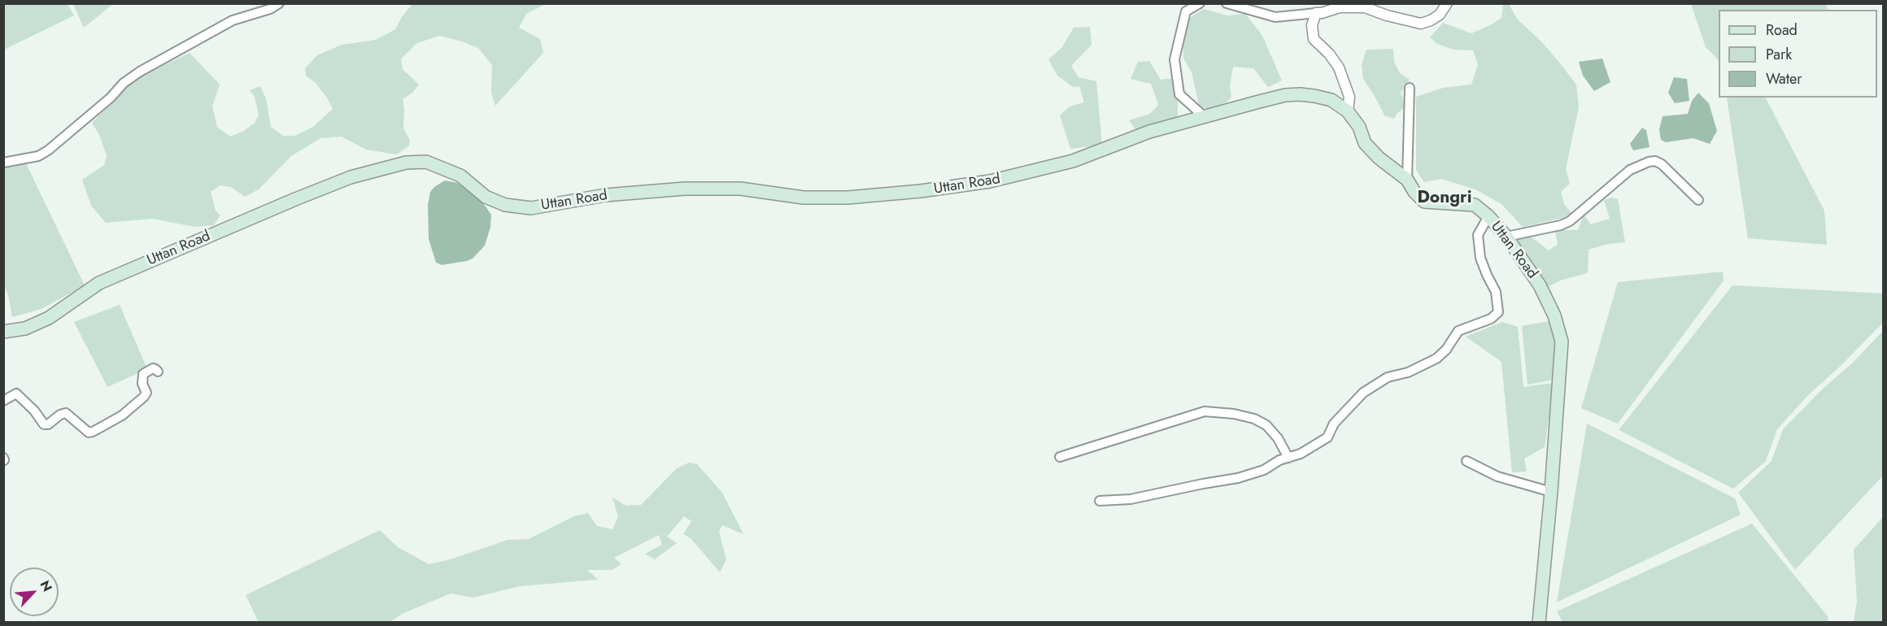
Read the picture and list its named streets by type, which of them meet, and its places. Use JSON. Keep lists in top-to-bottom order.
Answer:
{
  "streets": {
    "main road": ["Uttan Road"]
  },
  "districts": ["Dongri"],
  "legend": ["Road", "Park", "Water"],
  "north": "top right"
}
